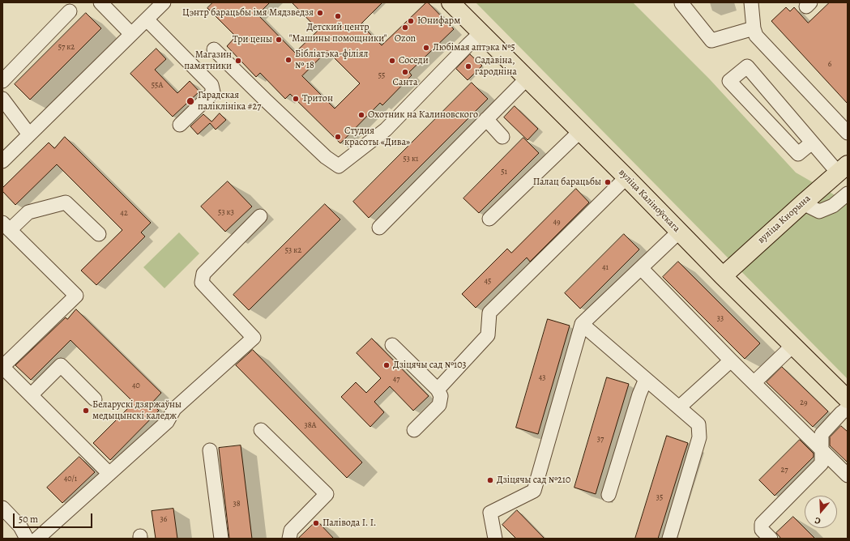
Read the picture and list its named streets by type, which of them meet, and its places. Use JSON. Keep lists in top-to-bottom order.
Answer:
{
  "streets": {
    "main road": ["вуліца Каліноўскага", "вуліца Кнорына"]
  },
  "crossings": [
    ["вуліца Каліноўскага", "вуліца Кнорына"]
  ],
  "places": [
    "Цэнтр барацьбы імя Мядзведзя",
    "Детский центр \"Машины помощники\"",
    "Юнифарм",
    "Ozon",
    "Три цены",
    "Любімая аптэка №5",
    "Бібліатэка-філіял № 18",
    "Магазин памятники",
    "Соседи",
    "Садавіна, гародніна",
    "Санта",
    "Тритон",
    "Гарадская паліклініка #27",
    "Охотник на Калиновского",
    "Студия красоты «Дива»",
    "Палац барацьбы",
    "Дзіцячы сад №103",
    "Беларускі дзяржаўны медыцынскі каледж",
    "Дзіцячы сад №210",
    "Палівода І. І."
  ],
  "house_numbers": [
    "57 к2",
    "6",
    "55",
    "55А",
    "53 к1",
    "51",
    "53 к3",
    "42",
    "49",
    "53 к2",
    "41",
    "45",
    "33",
    "43",
    "47",
    "40",
    "29",
    "38А",
    "37",
    "27",
    "40/1",
    "35",
    "38",
    "36"
  ],
  "scale_bar": "50 m",
  "north": "bottom"
}
